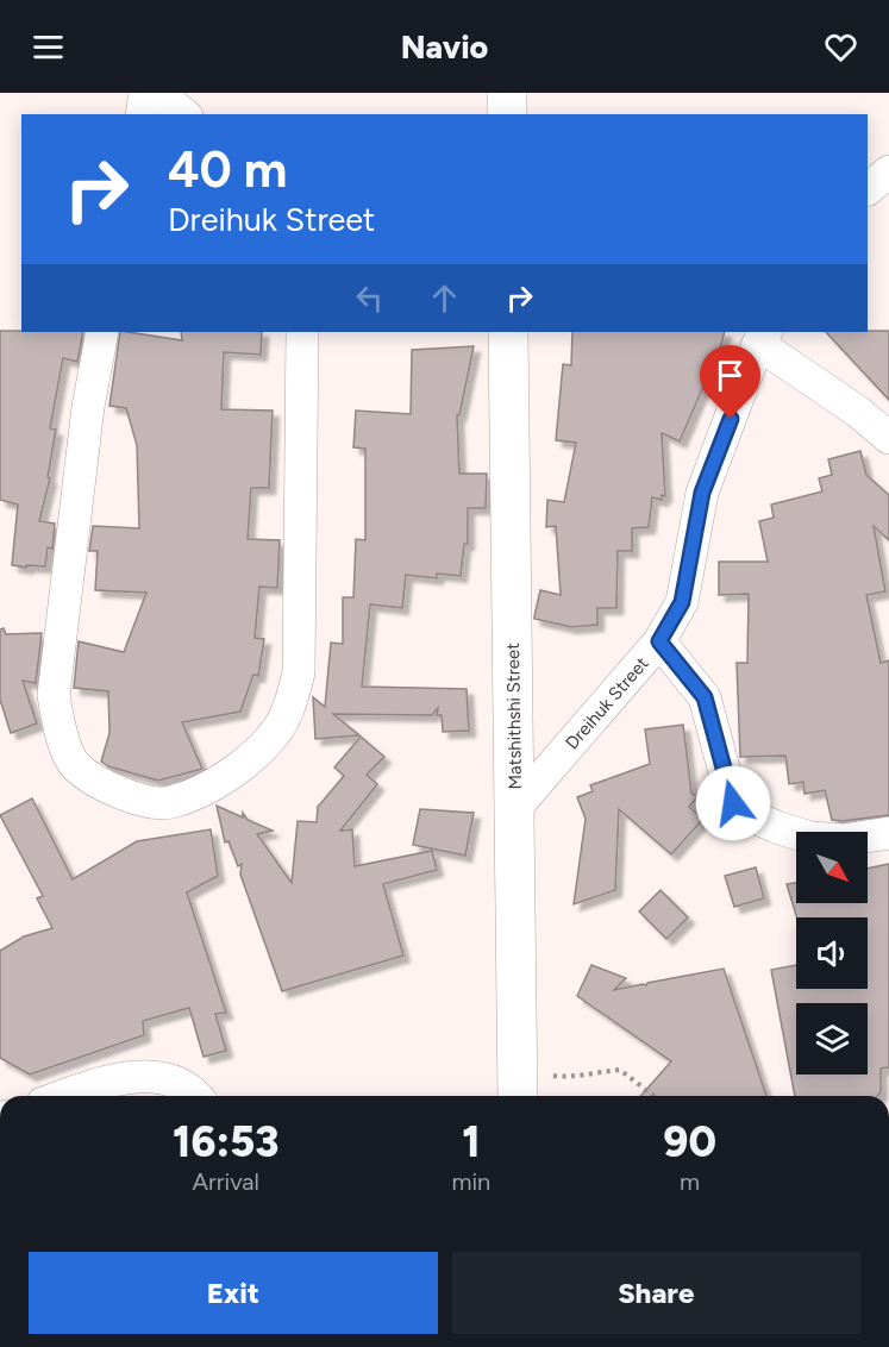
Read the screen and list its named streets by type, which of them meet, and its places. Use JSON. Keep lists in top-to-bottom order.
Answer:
{
  "streets": {
    "main road": ["Matshithshi Street"],
    "street": ["Dreihuk Street"]
  },
  "crossings": [
    ["Dreihuk Street", "Matshithshi Street"]
  ],
  "north": "bottom right",
  "page": {
    "header": "Navio",
    "turn": ["40 m", "Dreihuk Street"],
    "eta": [
      "16:53",
      "Arrival",
      "1",
      "min",
      "90",
      "m"
    ],
    "buttons": ["Exit", "Share"]
  }
}
